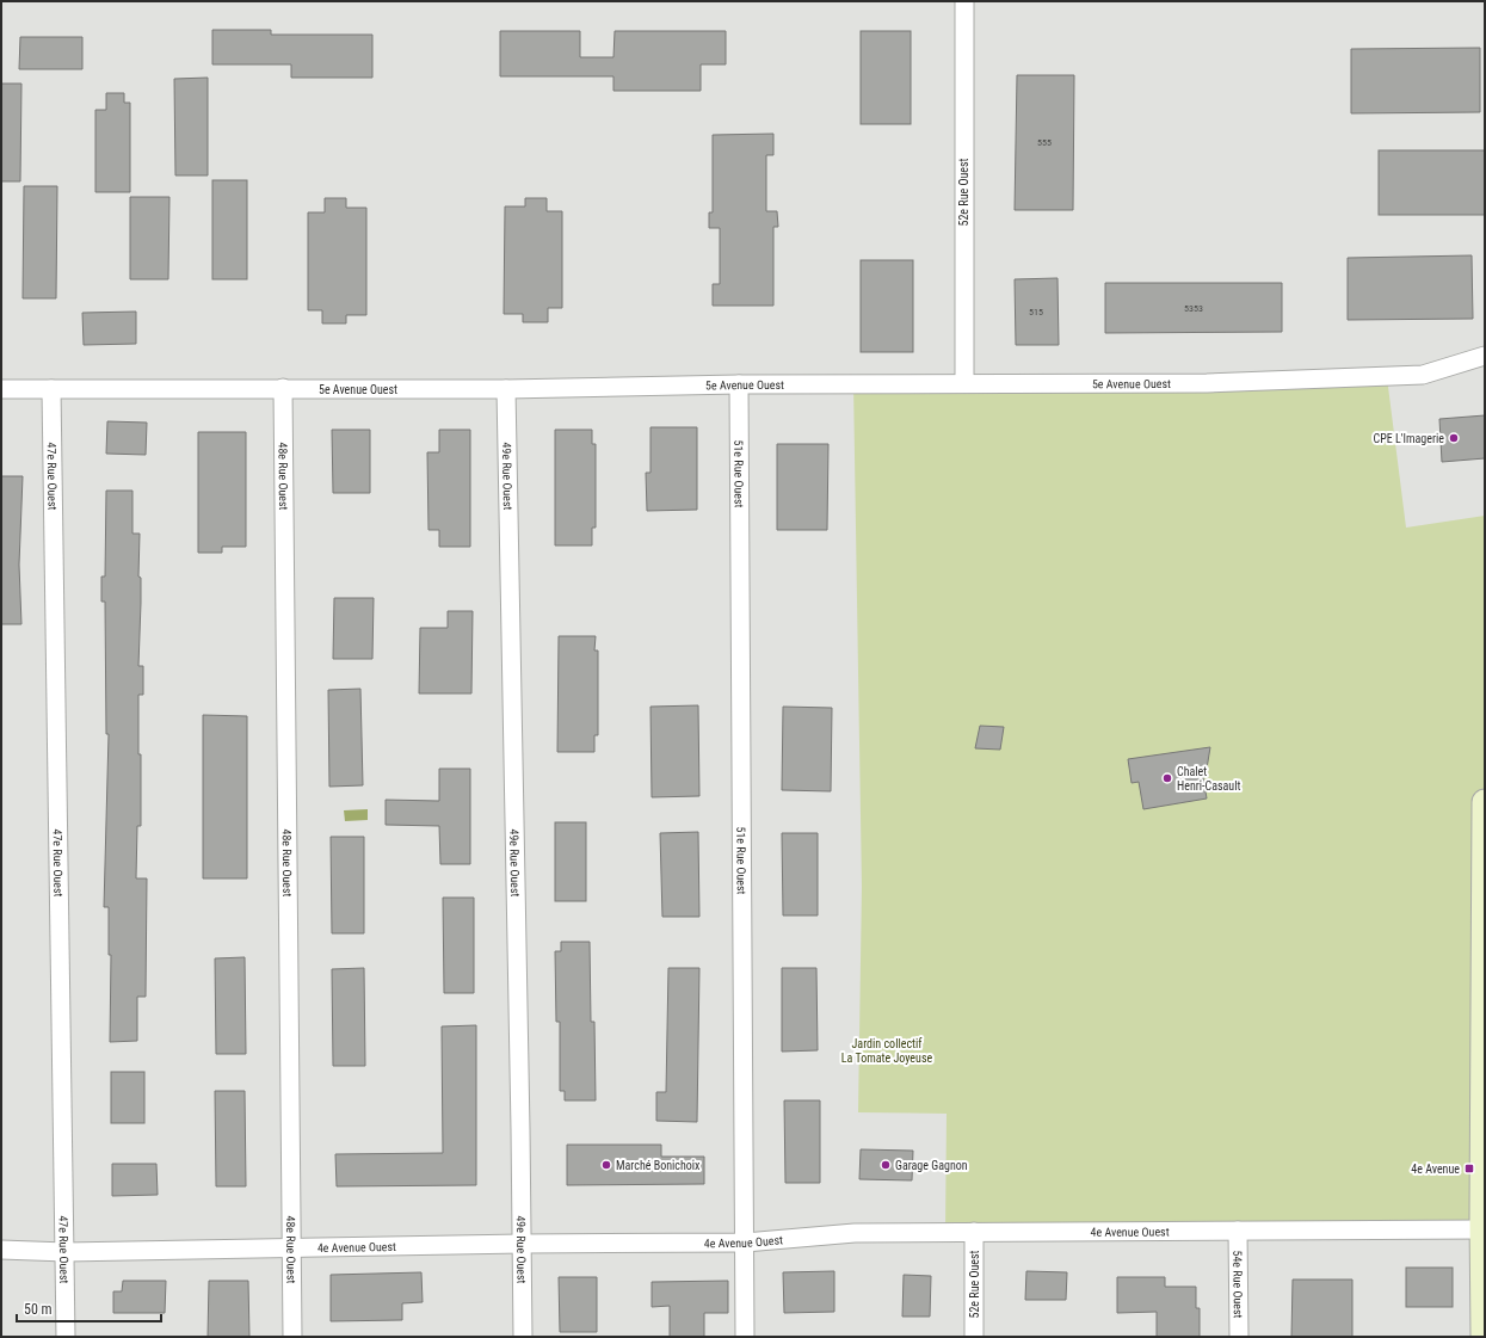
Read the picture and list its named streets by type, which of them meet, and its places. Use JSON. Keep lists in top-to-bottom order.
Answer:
{
  "streets": {
    "street": [
      "52e Rue Ouest",
      "5e Avenue Ouest",
      "51e Rue Ouest",
      "47e Rue Ouest",
      "48e Rue Ouest",
      "49e Rue Ouest",
      "4e Avenue Ouest",
      "54e Rue Ouest"
    ]
  },
  "crossings": [
    ["52e Rue Ouest", "5e Avenue Ouest"],
    ["52e Rue Ouest", "4e Avenue Ouest"],
    ["5e Avenue Ouest", "51e Rue Ouest"],
    ["5e Avenue Ouest", "47e Rue Ouest"],
    ["5e Avenue Ouest", "48e Rue Ouest"],
    ["5e Avenue Ouest", "49e Rue Ouest"],
    ["51e Rue Ouest", "4e Avenue Ouest"],
    ["47e Rue Ouest", "4e Avenue Ouest"],
    ["48e Rue Ouest", "4e Avenue Ouest"],
    ["49e Rue Ouest", "4e Avenue Ouest"],
    ["4e Avenue Ouest", "54e Rue Ouest"]
  ],
  "parks": ["Jardin collectif La Tomate Joyeuse"],
  "places": {
    "other": [
      "CPE L'Imagerie",
      "Chalet Henri-Casault",
      "Marché Bonichoix",
      "Garage Gagnon"
    ],
    "transit": ["4e Avenue"]
  },
  "house_numbers": ["555", "5353", "515"],
  "scale_bar": "50 m"
}
